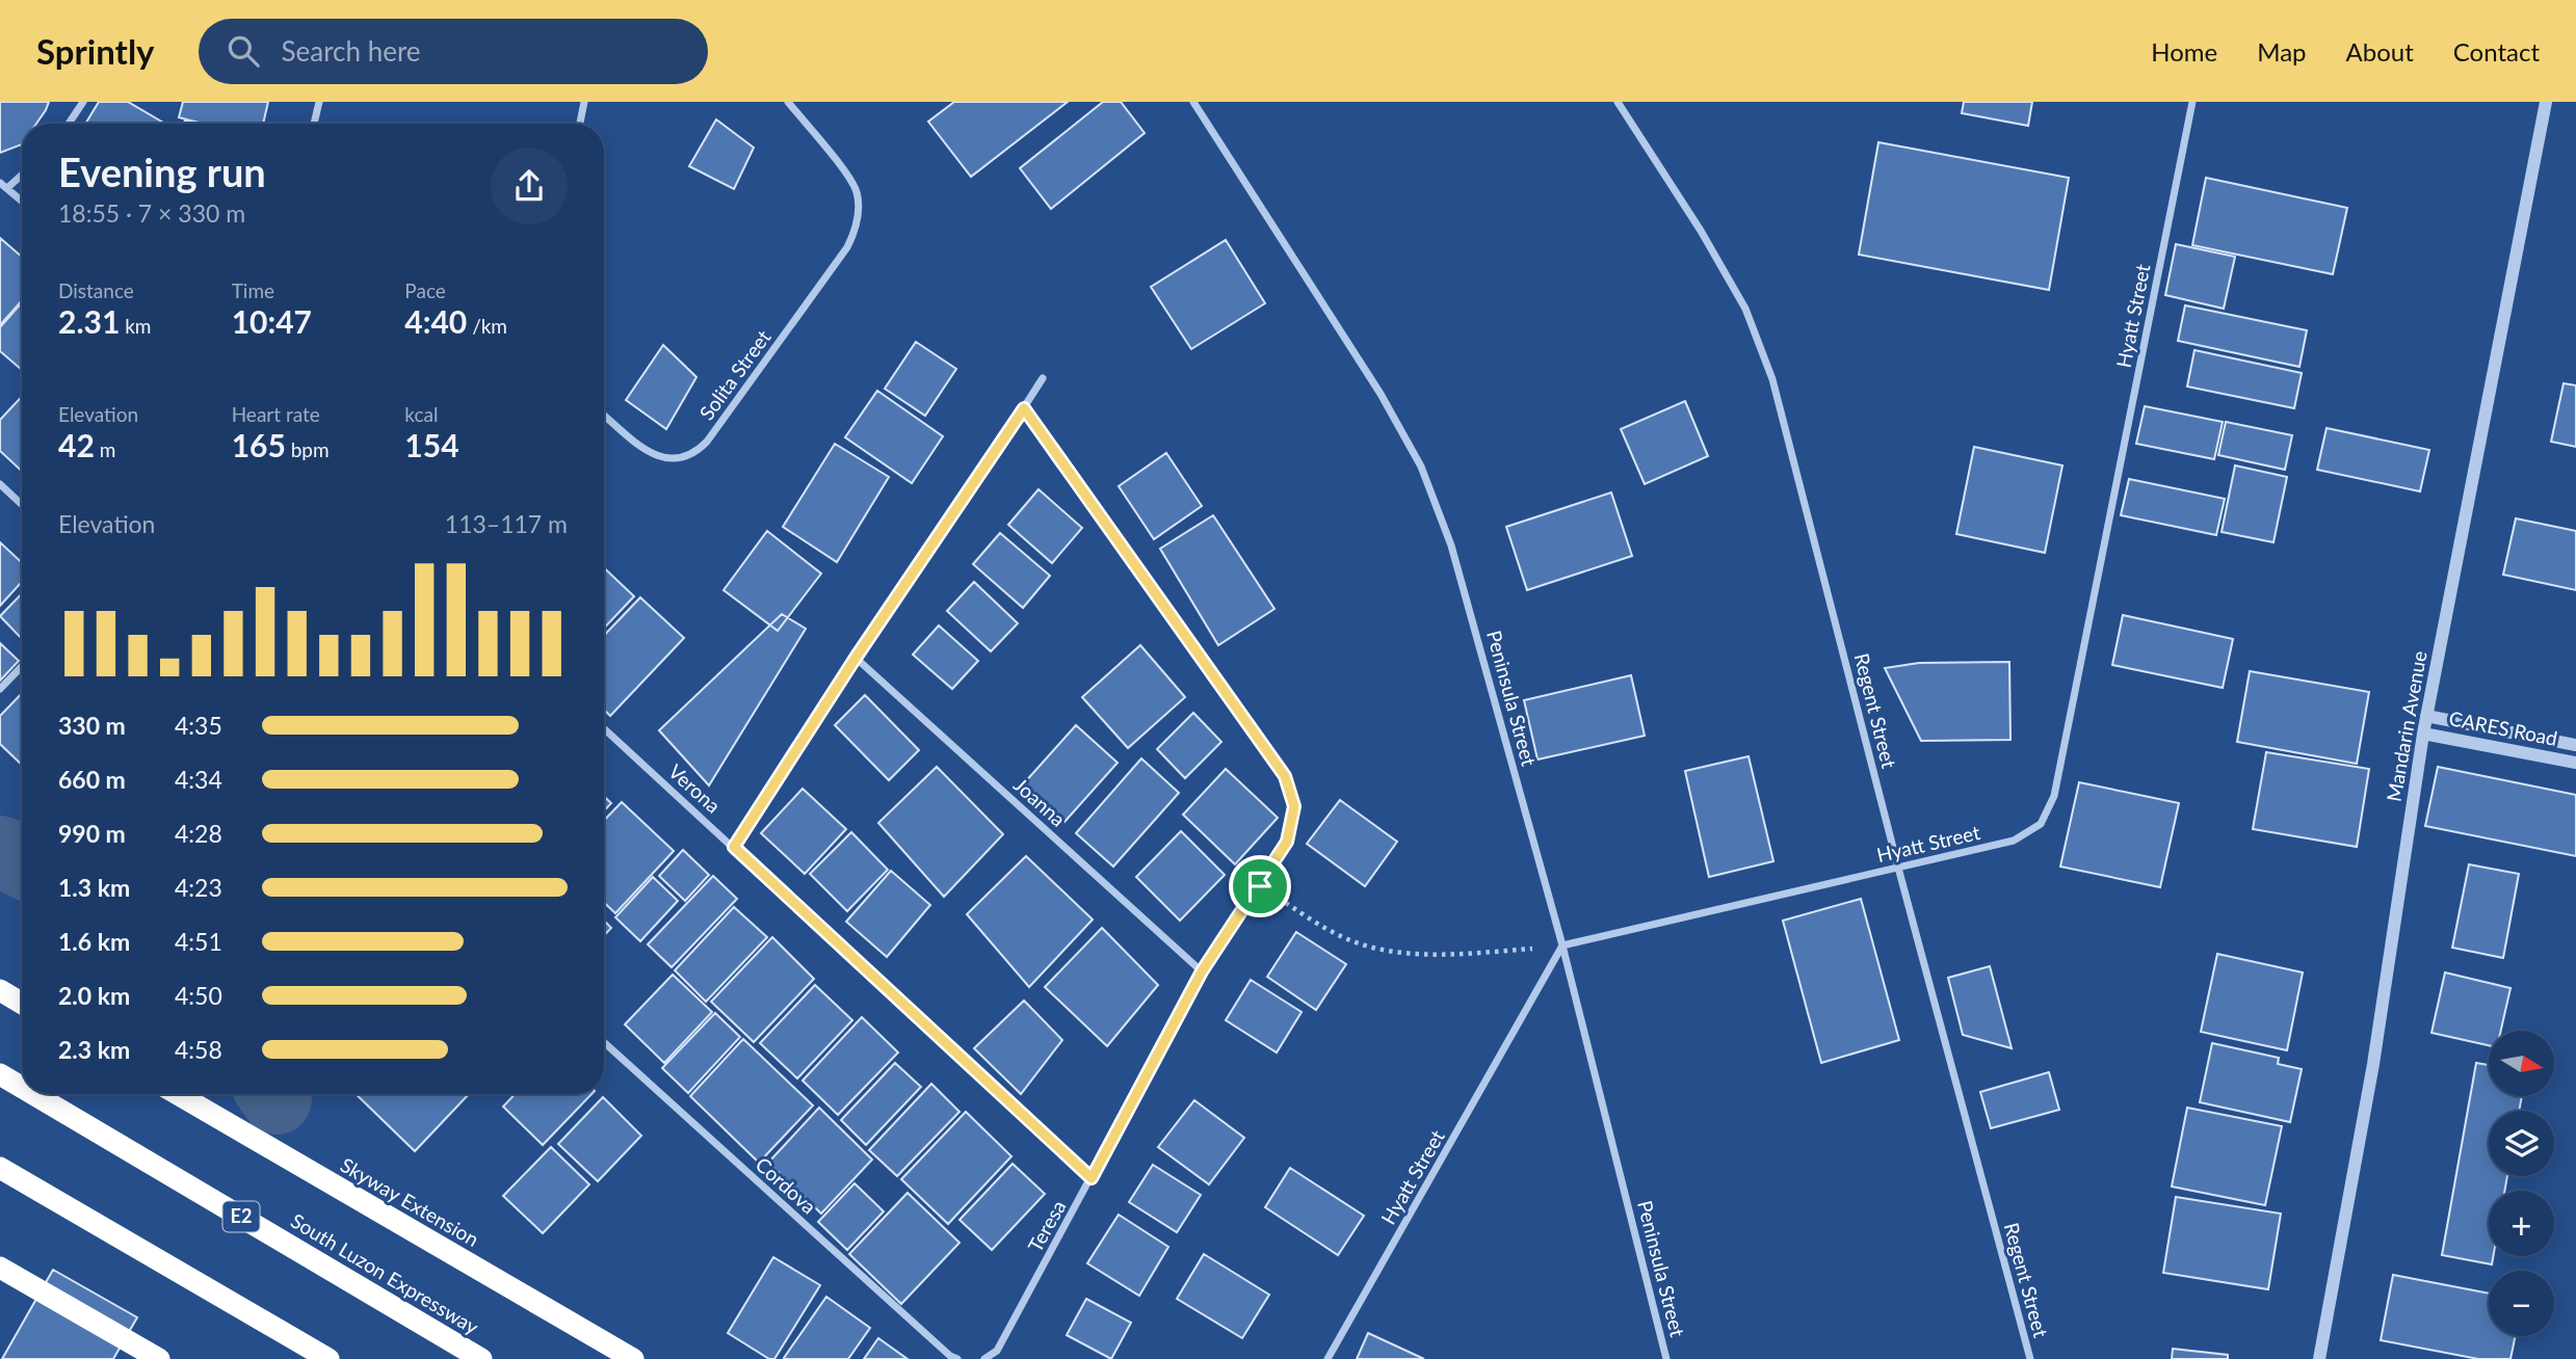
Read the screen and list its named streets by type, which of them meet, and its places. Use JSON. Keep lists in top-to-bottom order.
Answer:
{
  "streets": {
    "highway": ["Skyway Extension", "E2", "South Luzon Expressway"],
    "street": [
      "Hyatt Street",
      "Solita Street",
      "Peninsula Street",
      "Regent Street",
      "Mandarin Avenue",
      "CARES Road",
      "Verona",
      "Joanna",
      "Cordova",
      "Teresa"
    ]
  },
  "crossings": [
    ["Hyatt Street", "Peninsula Street"],
    ["Hyatt Street", "Regent Street"],
    ["Mandarin Avenue", "CARES Road"],
    ["Verona", "Teresa"],
    ["Joanna", "Teresa"]
  ],
  "north": "right",
  "page": {
    "header": "Sprintly",
    "search": "Search here",
    "nav": [
      "Home",
      "Map",
      "About",
      "Contact"
    ],
    "heading": ["Evening run", "18:55 · 7 × 330 m"],
    "stats": [
      ["Distance", "2.31 km"],
      ["Time", "10:47"],
      ["Pace", "4:40 /km"],
      ["Elevation", "42 m"],
      ["Heart rate", "165 bpm"],
      ["kcal", "154"]
    ],
    "chart": ["Elevation", "113–117 m"],
    "list": [
      {
        "name": "330 m",
        "note": "4:35"
      },
      {
        "name": "660 m",
        "note": "4:34"
      },
      {
        "name": "990 m",
        "note": "4:28"
      },
      {
        "name": "1.3 km",
        "note": "4:23"
      },
      {
        "name": "1.6 km",
        "note": "4:51"
      },
      {
        "name": "2.0 km",
        "note": "4:50"
      },
      {
        "name": "2.3 km",
        "note": "4:58"
      }
    ],
    "map_buttons": ["+", "−"]
  }
}
